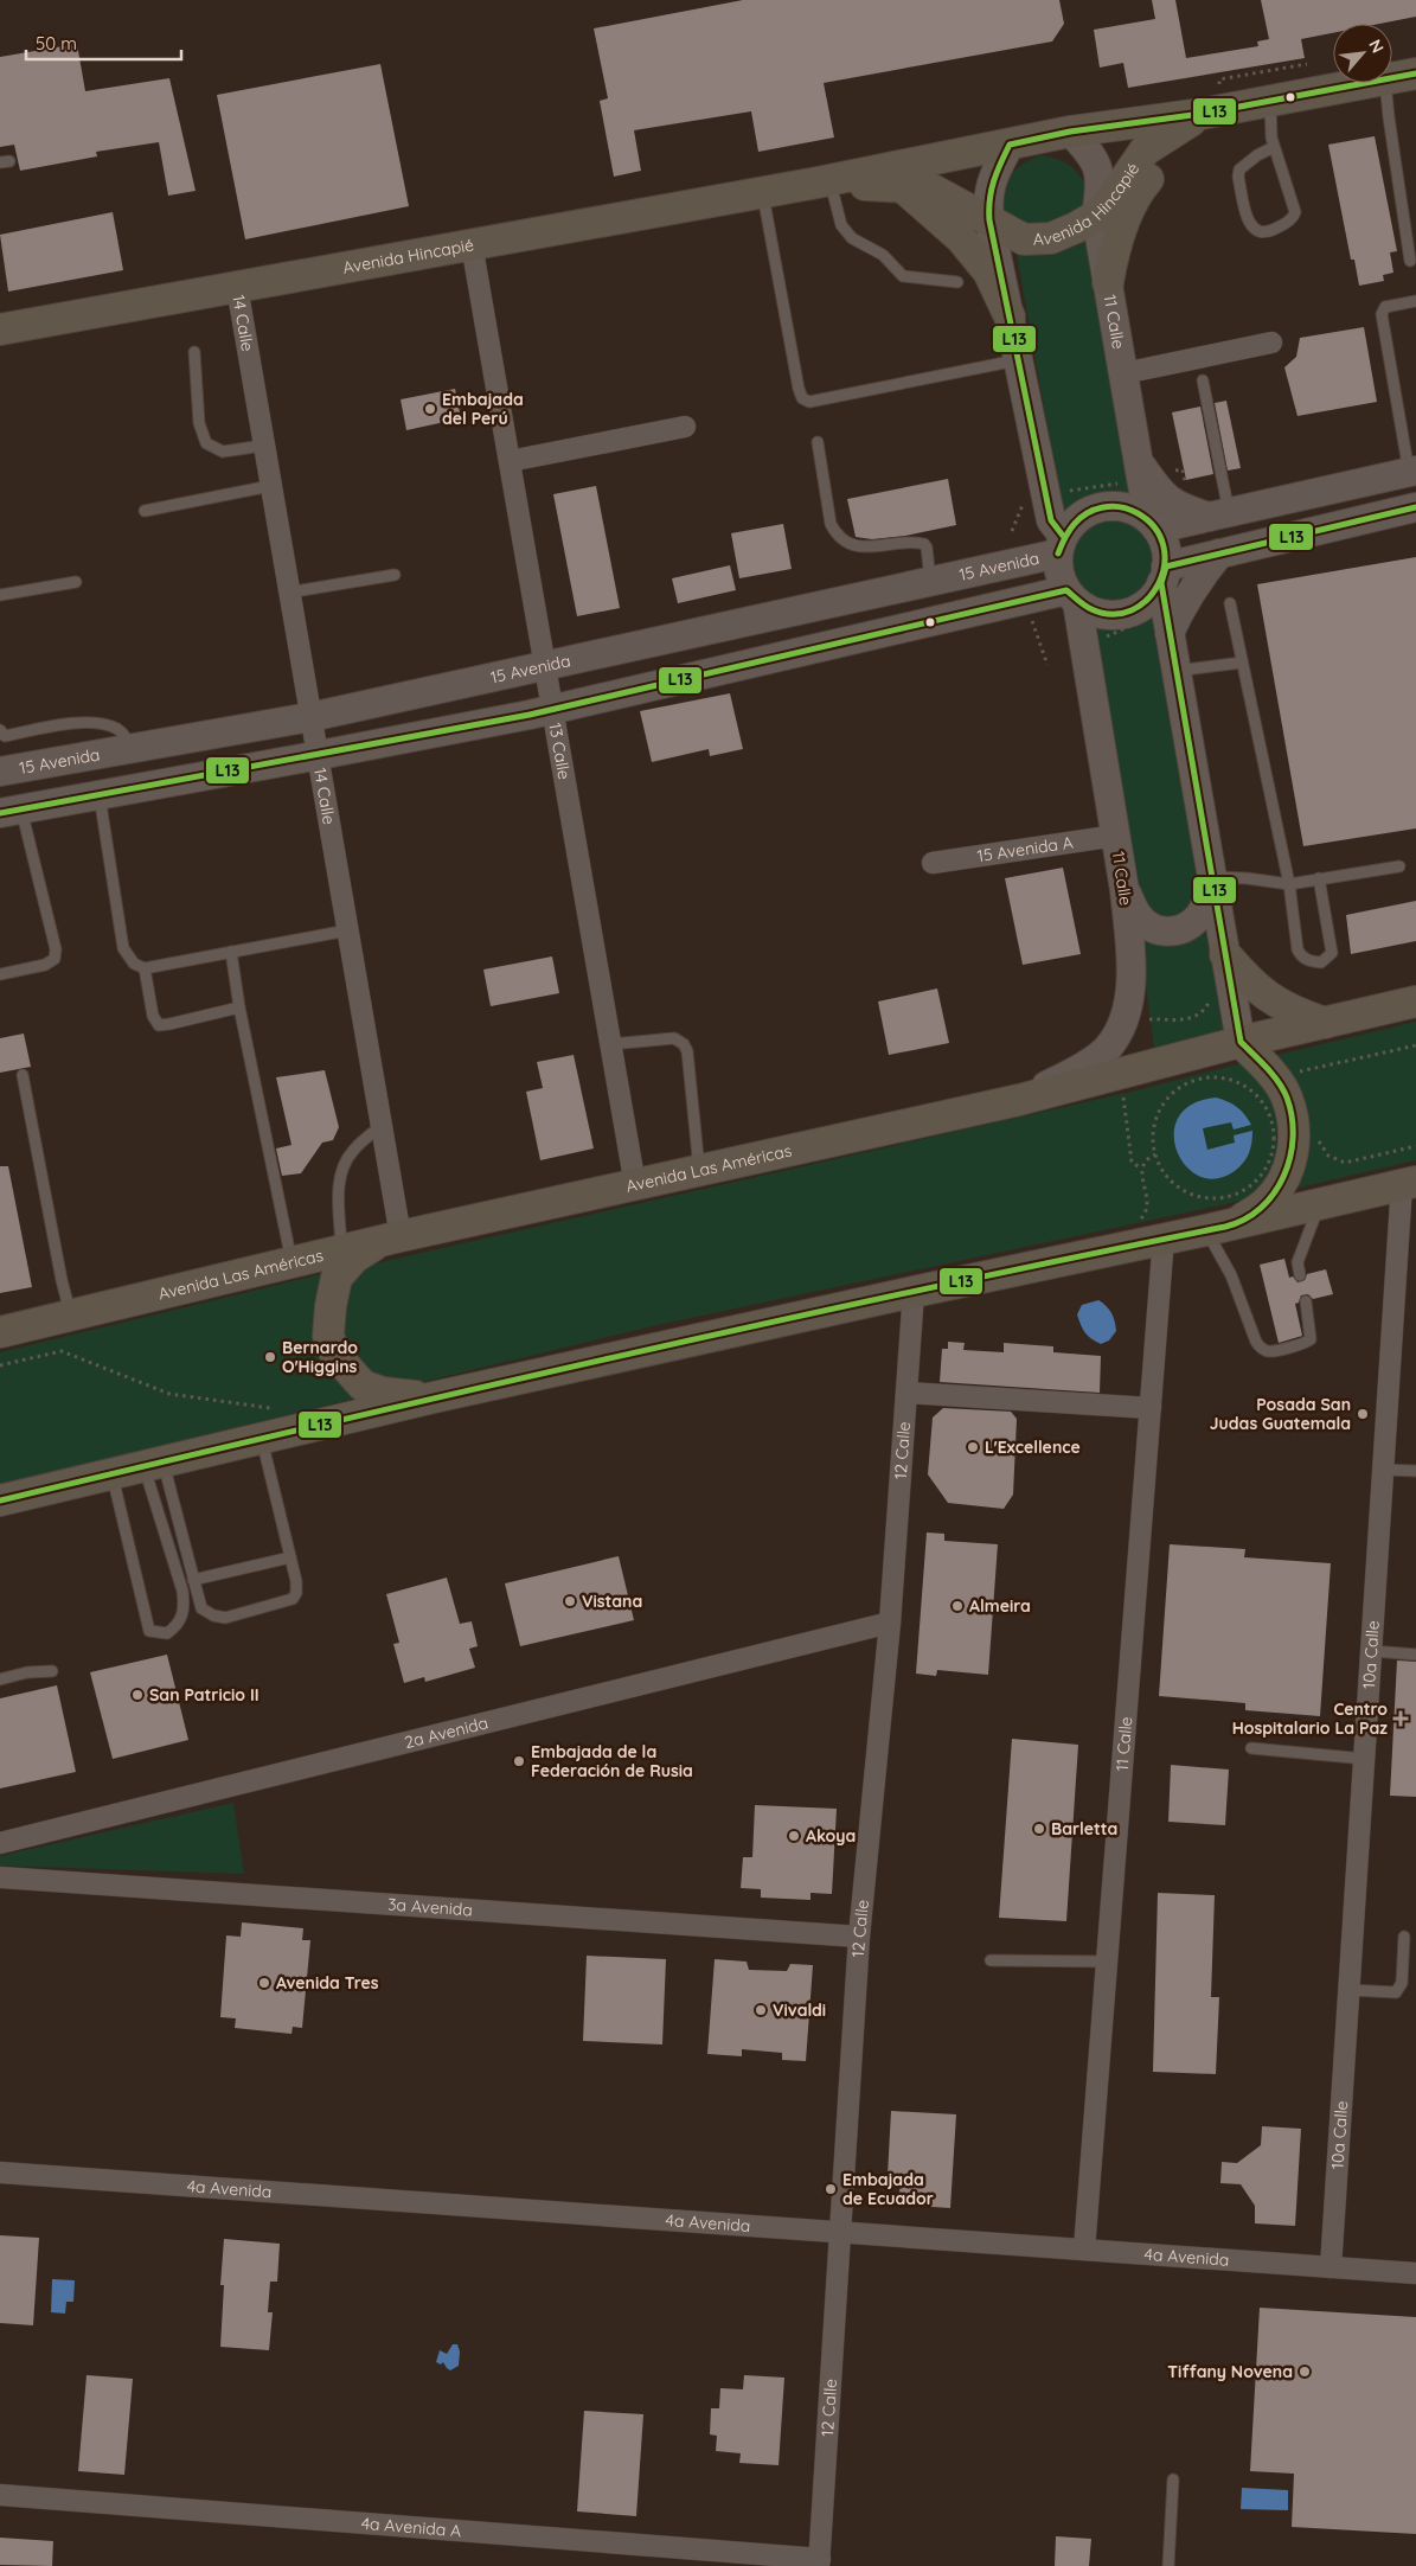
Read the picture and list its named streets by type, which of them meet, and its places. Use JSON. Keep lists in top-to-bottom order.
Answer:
{
  "streets": {
    "main road": ["Avenida Hincapié", "Avenida Las Américas"],
    "street": [
      "11 Calle",
      "14 Calle",
      "15 Avenida",
      "13 Calle",
      "15 Avenida A",
      "12 Calle",
      "10a Calle",
      "2a Avenida",
      "3a Avenida",
      "4a Avenida",
      "4a Avenida A"
    ]
  },
  "crossings": [
    ["Avenida Hincapié", "11 Calle"],
    ["Avenida Hincapié", "14 Calle"],
    ["Avenida Hincapié", "13 Calle"],
    ["11 Calle", "15 Avenida"],
    ["11 Calle", "15 Avenida A"],
    ["11 Calle", "Avenida Las Américas"],
    ["11 Calle", "4a Avenida"],
    ["14 Calle", "15 Avenida"],
    ["14 Calle", "Avenida Las Américas"],
    ["15 Avenida", "13 Calle"],
    ["13 Calle", "Avenida Las Américas"],
    ["12 Calle", "2a Avenida"],
    ["12 Calle", "3a Avenida"],
    ["12 Calle", "4a Avenida"],
    ["12 Calle", "4a Avenida A"],
    ["10a Calle", "4a Avenida"]
  ],
  "places": {
    "other": [
      "Embajada del Perú",
      "Bernardo O'Higgins",
      "Posada San Judas Guatemala",
      "L'Excellence",
      "Vistana",
      "Almeira",
      "San Patricio II",
      "Embajada de la Federación de Rusia",
      "Barletta",
      "Akoya",
      "Avenida Tres",
      "Vivaldi",
      "Embajada de Ecuador",
      "Tiffany Novena"
    ],
    "health": ["Centro Hospitalario La Paz"]
  },
  "lines": ["transit line L13"],
  "scale_bar": "50 m",
  "north": "top right"
}
